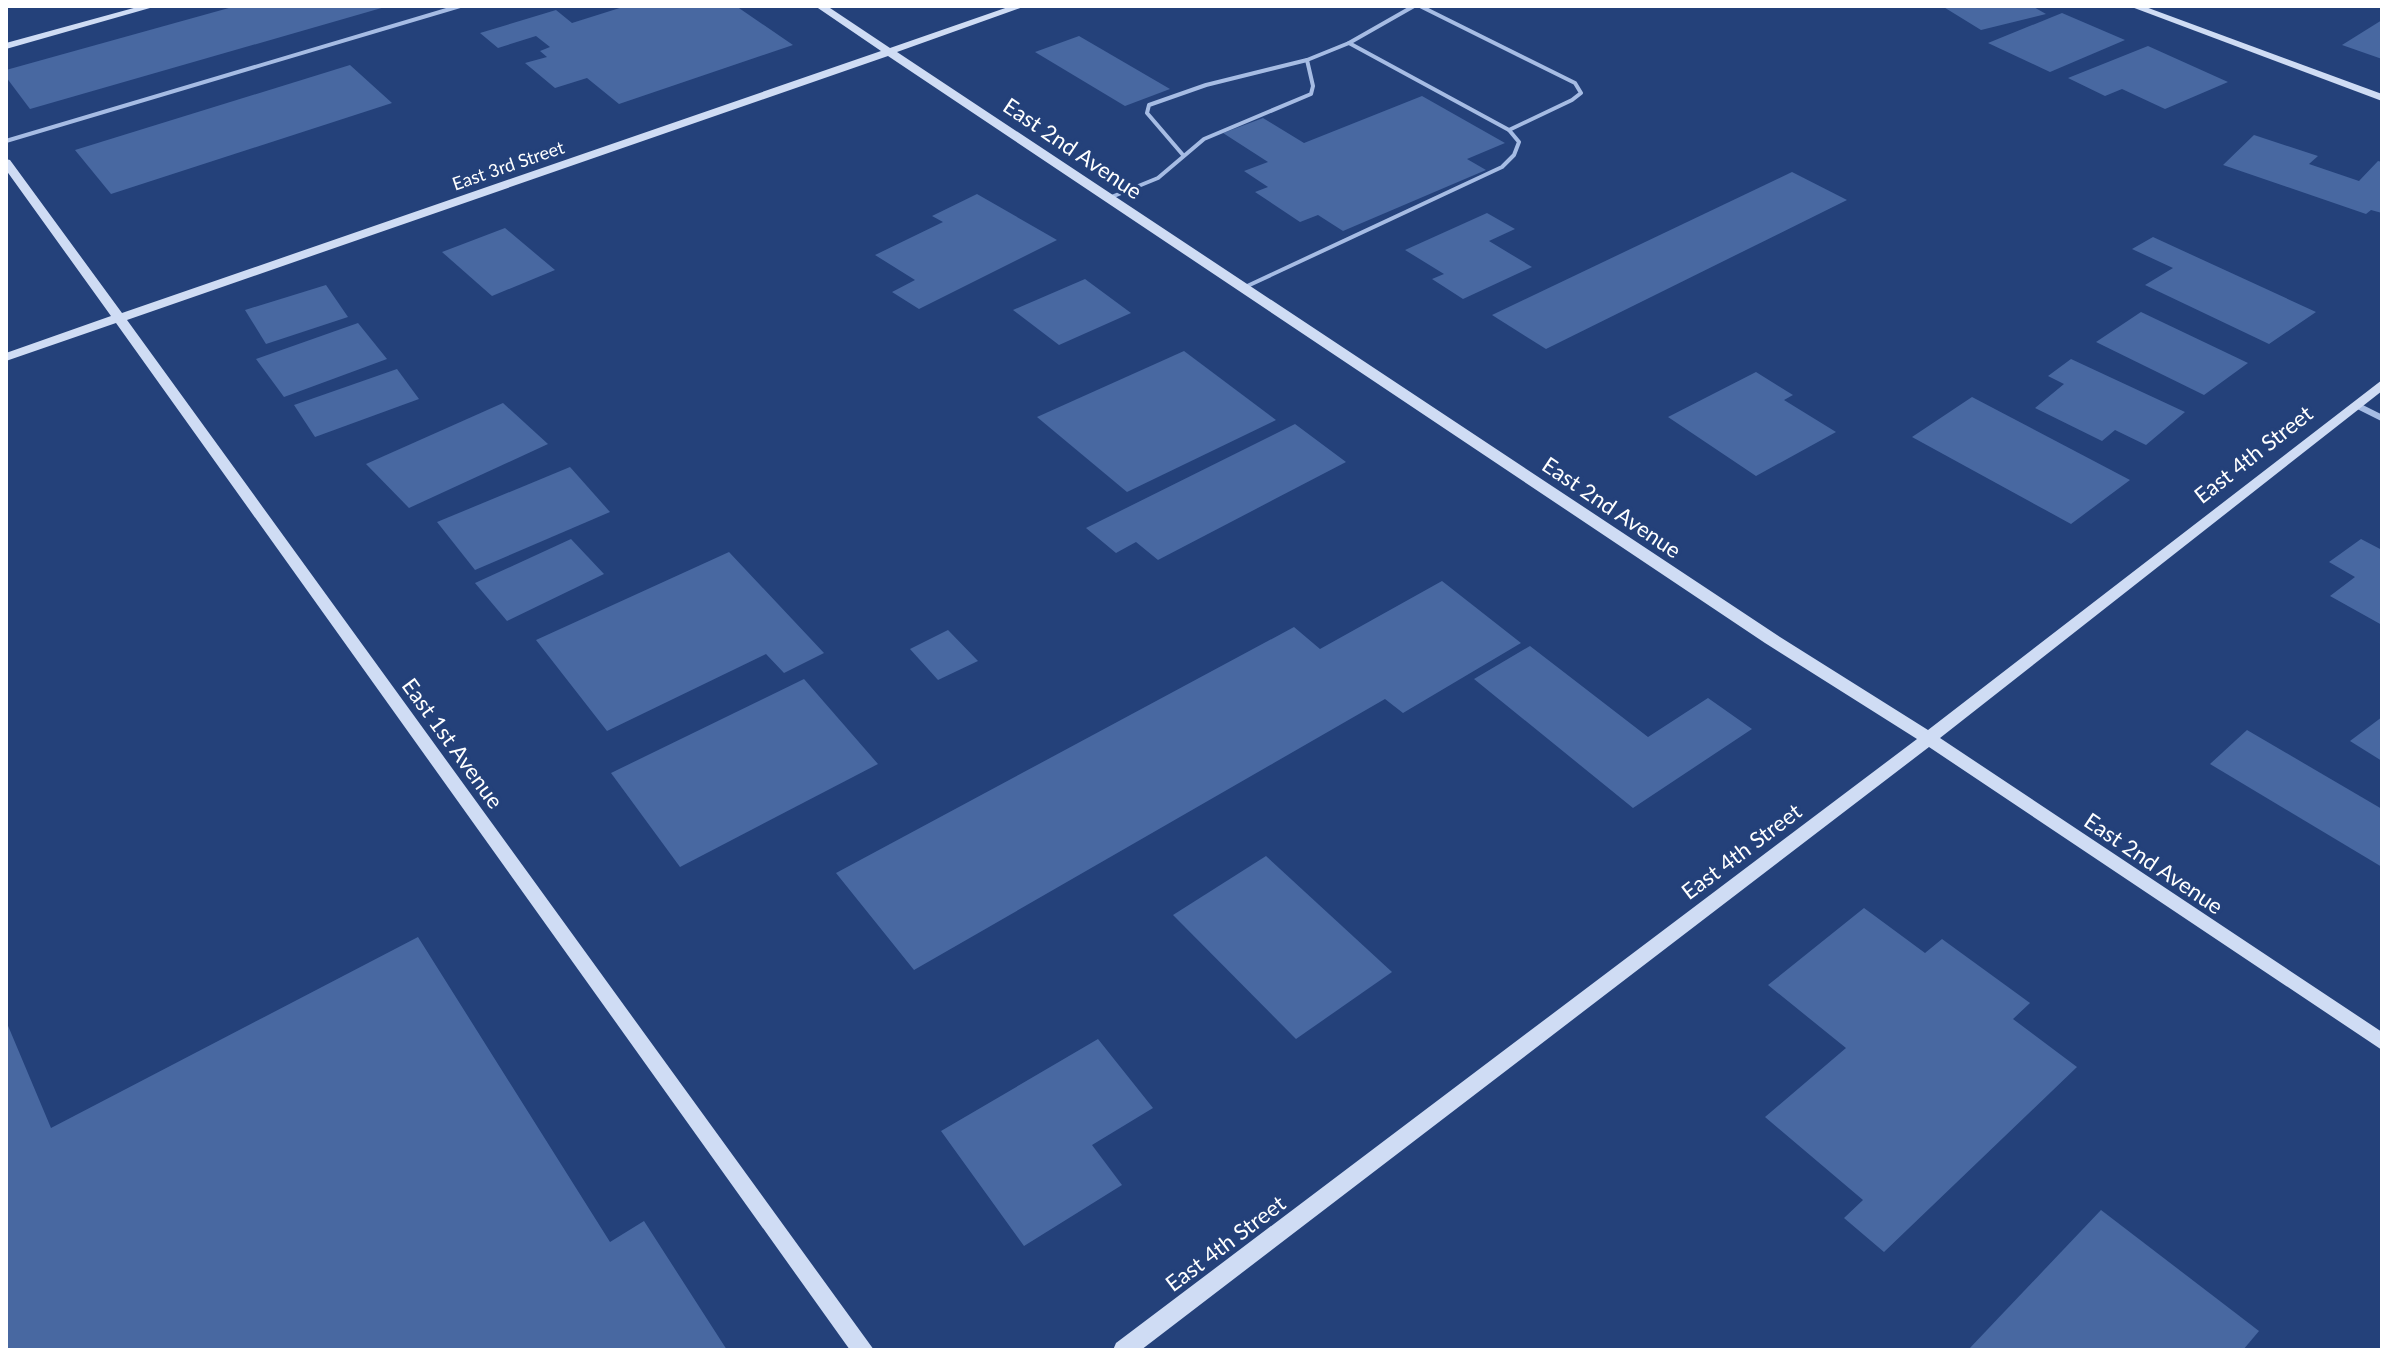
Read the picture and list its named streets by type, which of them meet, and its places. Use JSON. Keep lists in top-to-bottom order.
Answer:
{
  "streets": {
    "street": [
      "East 2nd Avenue",
      "East 3rd Street",
      "East 4th Street",
      "East 1st Avenue"
    ]
  },
  "crossings": [
    ["East 2nd Avenue", "East 3rd Street"],
    ["East 2nd Avenue", "East 4th Street"],
    ["East 3rd Street", "East 1st Avenue"]
  ]
}
